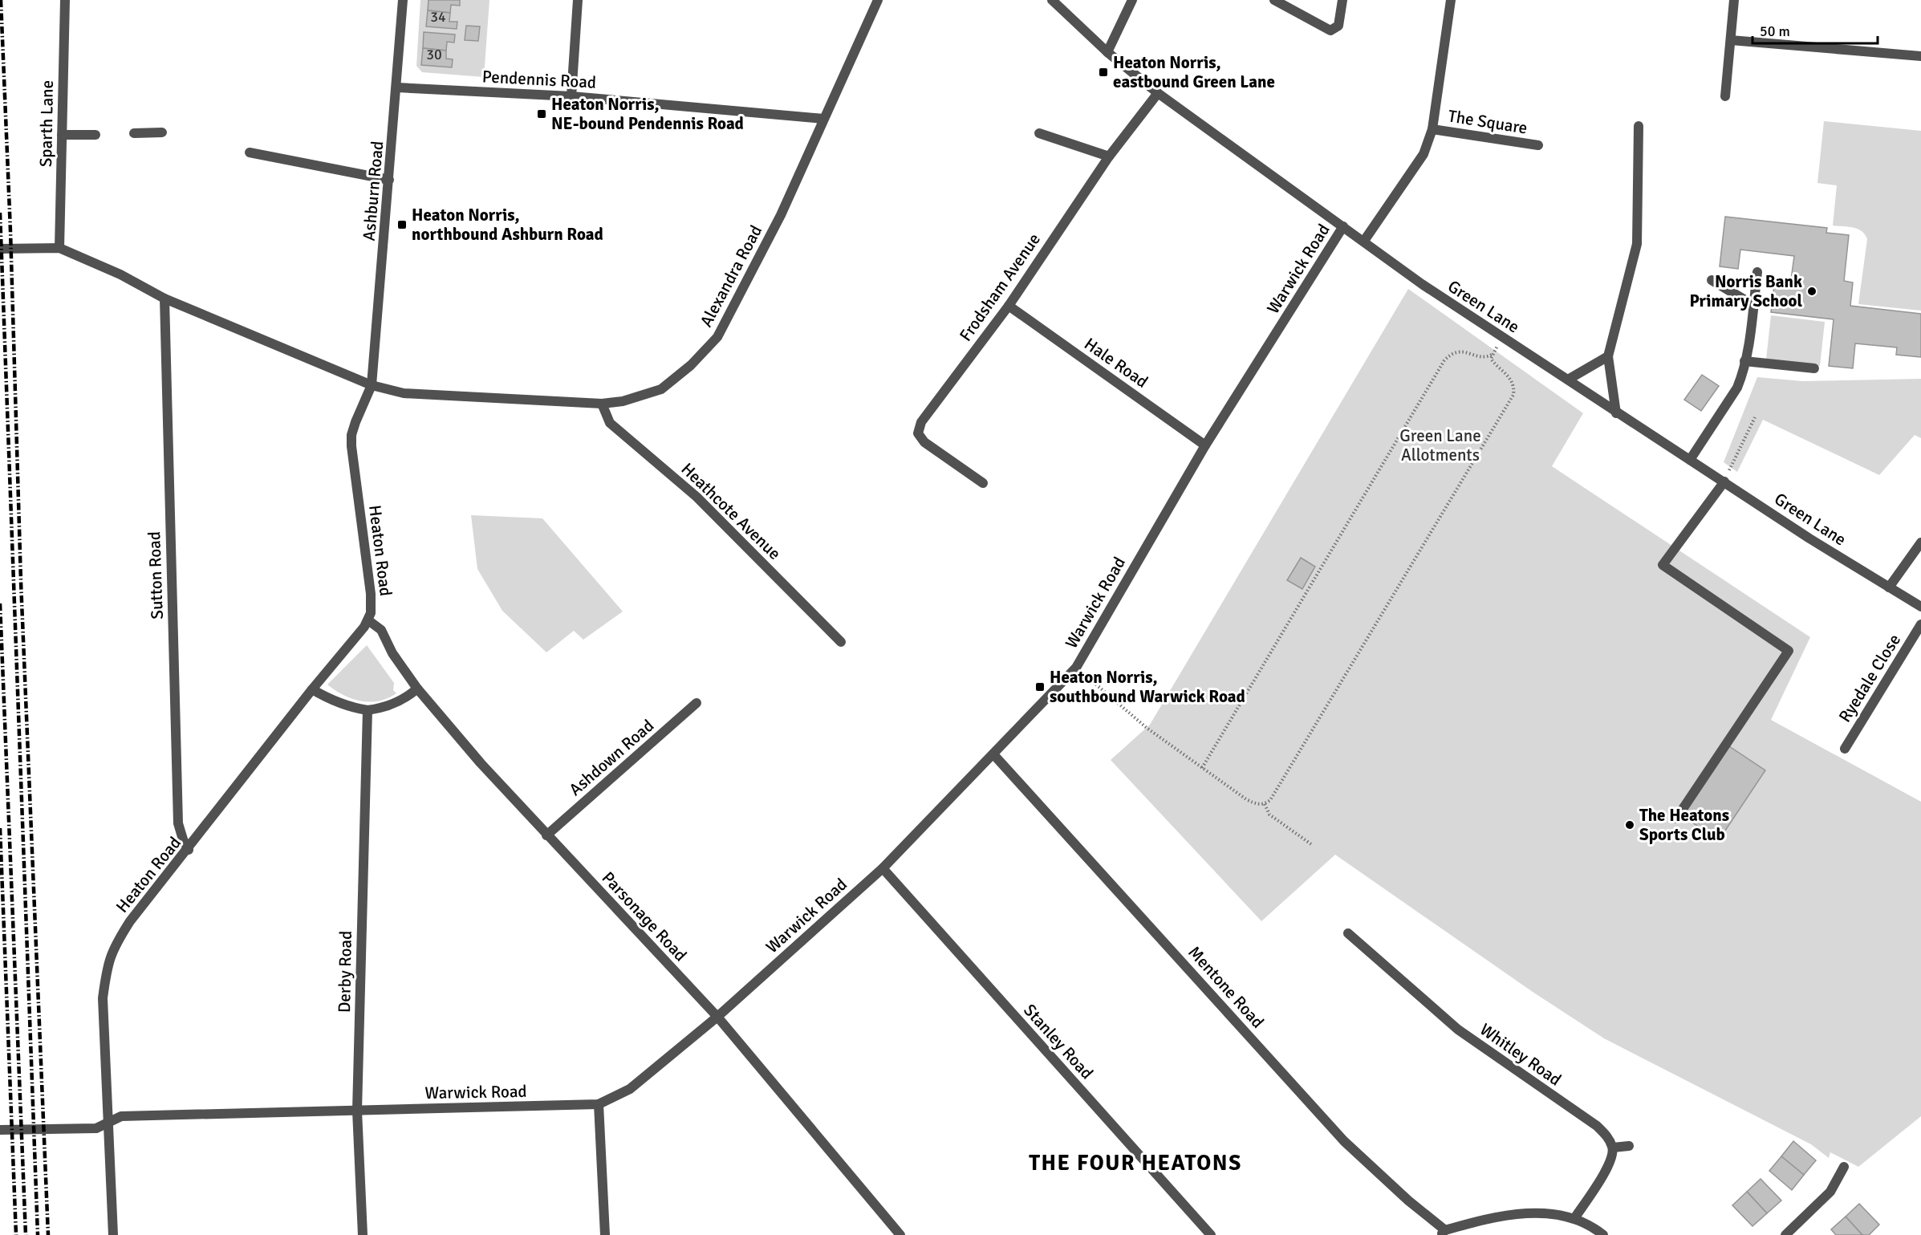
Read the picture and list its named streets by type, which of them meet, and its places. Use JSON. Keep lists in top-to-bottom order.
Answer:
{
  "streets": {
    "street": [
      "Pendennis Road",
      "The Square",
      "Sparth Lane",
      "Ashburn Road",
      "Warwick Road",
      "Alexandra Road",
      "Frodsham Avenue",
      "Green Lane",
      "Hale Road",
      "Heathcote Avenue",
      "Heaton Road",
      "Sutton Road",
      "Ryedale Close",
      "Ashdown Road",
      "Parsonage Road",
      "Derby Road",
      "Mentone Road",
      "Stanley Road",
      "Whitley Road"
    ]
  },
  "crossings": [
    ["Pendennis Road", "Ashburn Road"],
    ["Pendennis Road", "Alexandra Road"],
    ["Ashburn Road", "Alexandra Road"],
    ["Ashburn Road", "Heaton Road"],
    ["Warwick Road", "Green Lane"],
    ["Warwick Road", "Hale Road"],
    ["Warwick Road", "Heaton Road"],
    ["Warwick Road", "Parsonage Road"],
    ["Warwick Road", "Derby Road"],
    ["Warwick Road", "Mentone Road"],
    ["Warwick Road", "Stanley Road"],
    ["Alexandra Road", "Heathcote Avenue"],
    ["Alexandra Road", "Heaton Road"],
    ["Frodsham Avenue", "Green Lane"],
    ["Frodsham Avenue", "Hale Road"],
    ["Heaton Road", "Sutton Road"],
    ["Heaton Road", "Parsonage Road"],
    ["Ashdown Road", "Parsonage Road"]
  ],
  "districts": ["THE FOUR HEATONS"],
  "parks": ["Green Lane Allotments"],
  "places": {
    "transit": [
      "Heaton Norris, eastbound Green Lane",
      "Heaton Norris, NE-bound Pendennis Road",
      "Heaton Norris, northbound Ashburn Road",
      "Heaton Norris, southbound Warwick Road"
    ],
    "other": ["Norris Bank Primary School", "The Heatons Sports Club"]
  },
  "house_numbers": ["34", "30"],
  "scale_bar": "50 m"
}
